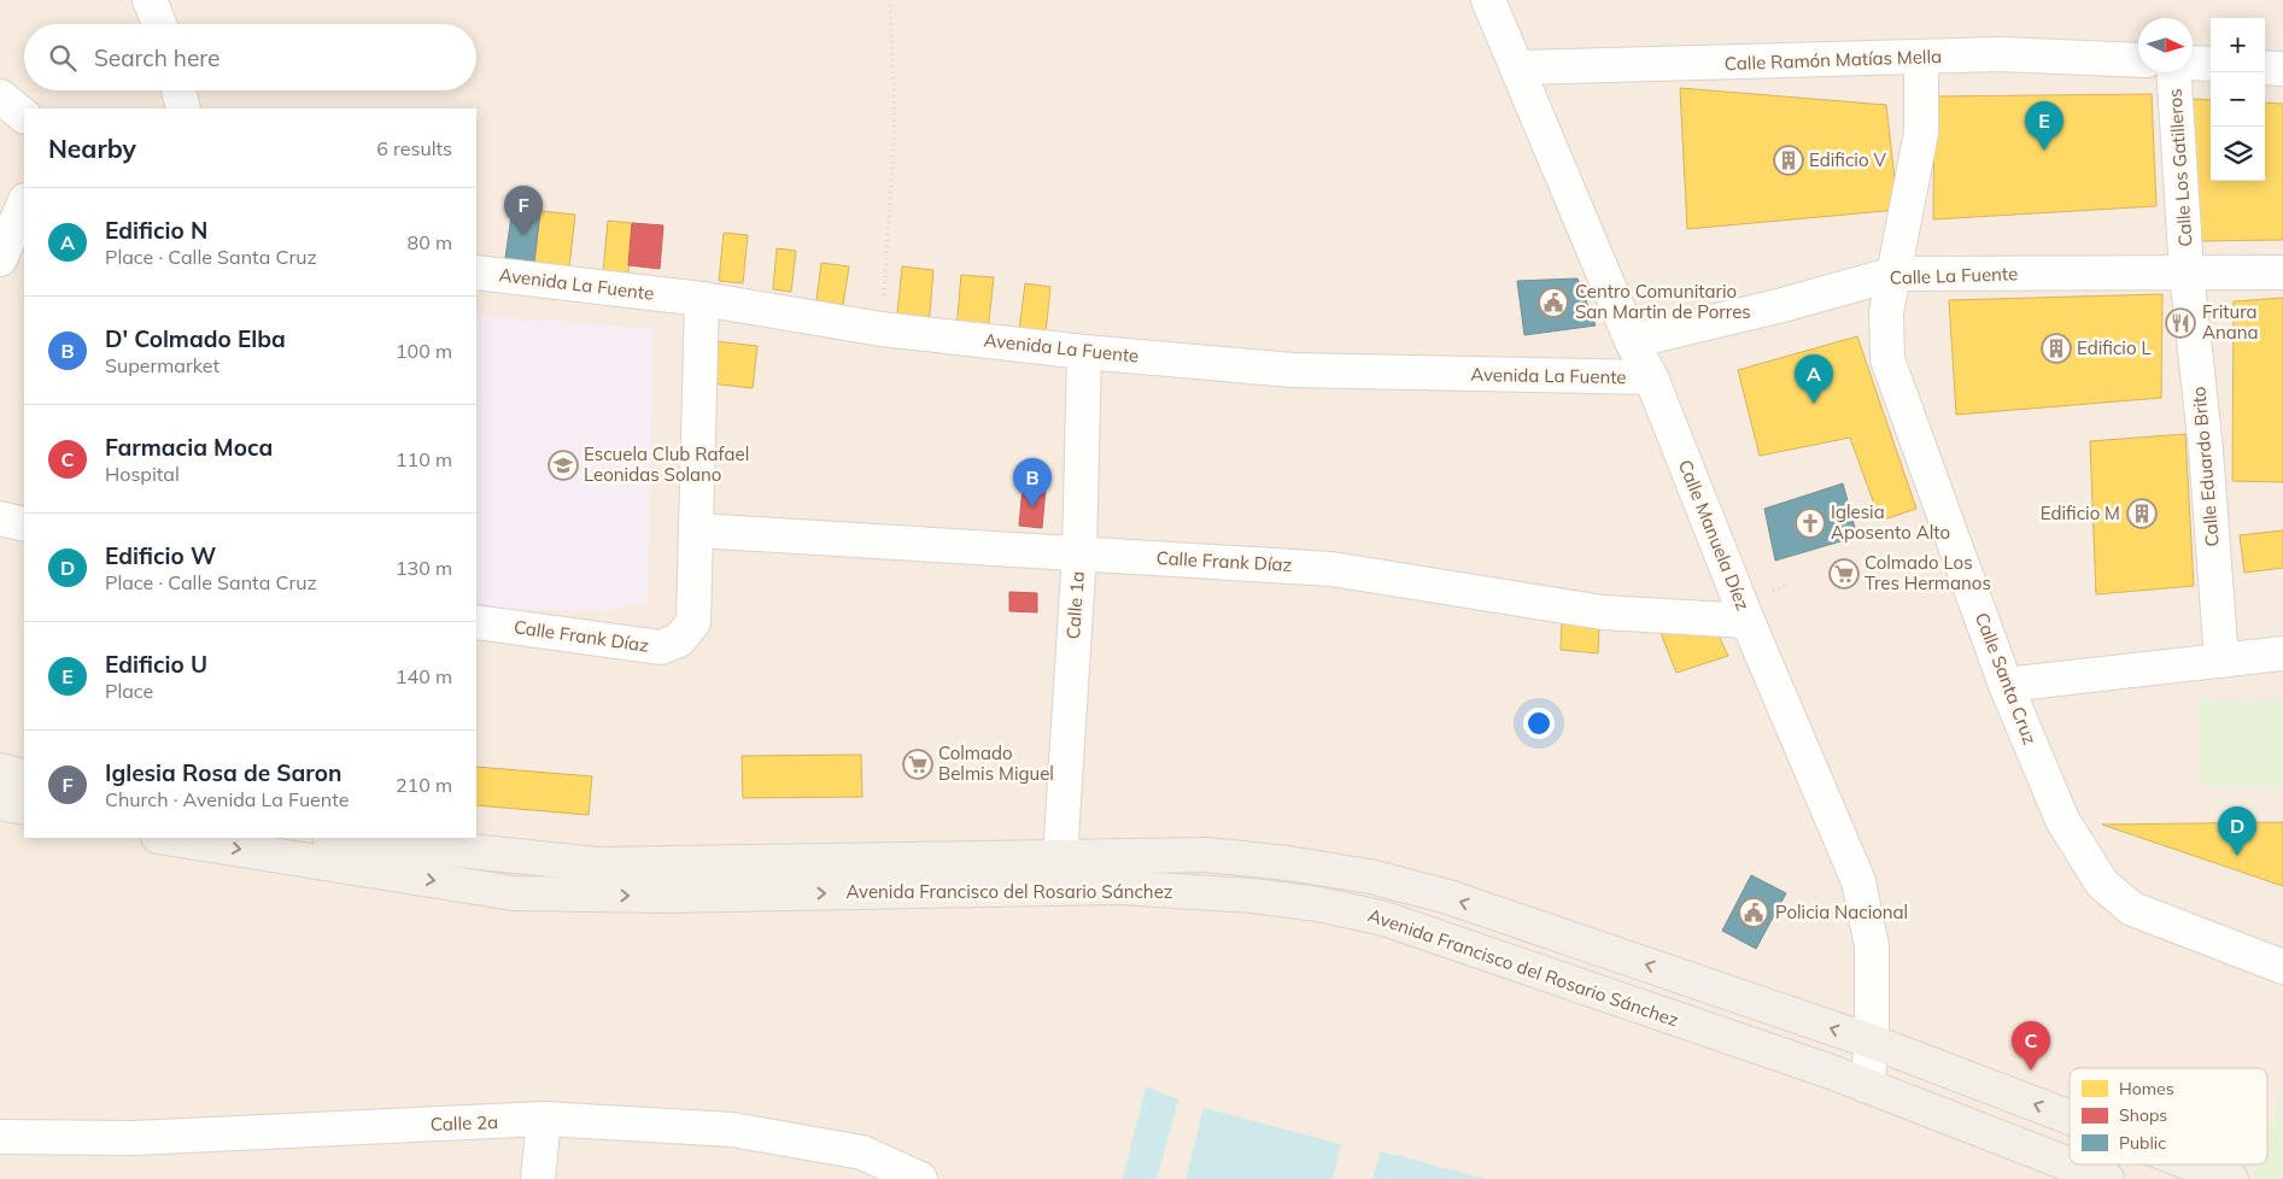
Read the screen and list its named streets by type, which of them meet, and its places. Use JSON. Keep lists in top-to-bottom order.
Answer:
{
  "streets": {
    "main road": ["Avenida Francisco del Rosario Sánchez"],
    "street": [
      "Calle Ramón Matías Mella",
      "Calle Los Gatilleros",
      "Calle La Fuente",
      "Avenida La Fuente",
      "Calle Eduardo Brito",
      "Calle Manuela Díez",
      "Calle Frank Díaz",
      "Calle 1a",
      "Calle Santa Cruz",
      "Calle 2a"
    ]
  },
  "crossings": [
    ["Calle Ramón Matías Mella", "Calle Manuela Díez"],
    ["Calle Ramón Matías Mella", "Calle Santa Cruz"],
    ["Calle Los Gatilleros", "Calle La Fuente"],
    ["Calle Los Gatilleros", "Calle Eduardo Brito"],
    ["Calle La Fuente", "Calle Eduardo Brito"],
    ["Calle La Fuente", "Calle Manuela Díez"],
    ["Calle La Fuente", "Calle Santa Cruz"],
    ["Avenida La Fuente", "Calle Manuela Díez"],
    ["Avenida La Fuente", "Calle Frank Díaz"],
    ["Avenida La Fuente", "Calle 1a"],
    ["Calle Manuela Díez", "Calle Frank Díaz"],
    ["Calle Manuela Díez", "Avenida Francisco del Rosario Sánchez"],
    ["Calle Frank Díaz", "Calle 1a"],
    ["Calle 1a", "Avenida Francisco del Rosario Sánchez"]
  ],
  "places": {
    "building": ["Edificio V", "Edificio L", "Edificio M"],
    "public building": ["Centro Comunitario San Martin de Porres", "Policia Nacional"],
    "restaurant": ["Fritura Anana"],
    "school or university": ["Escuela Club Rafael Leonidas Solano"],
    "church": ["Iglesia Aposento Alto"],
    "supermarket": ["Colmado Los Tres Hermanos", "Colmado Belmis Miguel"]
  },
  "legend": ["Homes", "Shops", "Public"],
  "north": "right",
  "page": {
    "map_buttons": ["+", "−"],
    "search": "Search here",
    "pins": [
      "E",
      "F",
      "A",
      "B",
      "D",
      "C"
    ],
    "heading": ["Nearby", "6 results"],
    "list": [
      {
        "mark": "A",
        "name": "Edificio N",
        "note": "Place · Calle Santa Cruz",
        "value": "80 m"
      },
      {
        "mark": "B",
        "name": "D' Colmado Elba",
        "note": "Supermarket",
        "value": "100 m"
      },
      {
        "mark": "C",
        "name": "Farmacia Moca",
        "note": "Hospital",
        "value": "110 m"
      },
      {
        "mark": "D",
        "name": "Edificio W",
        "note": "Place · Calle Santa Cruz",
        "value": "130 m"
      },
      {
        "mark": "E",
        "name": "Edificio U",
        "note": "Place",
        "value": "140 m"
      },
      {
        "mark": "F",
        "name": "Iglesia Rosa de Saron",
        "note": "Church · Avenida La Fuente",
        "value": "210 m"
      }
    ]
  }
}
